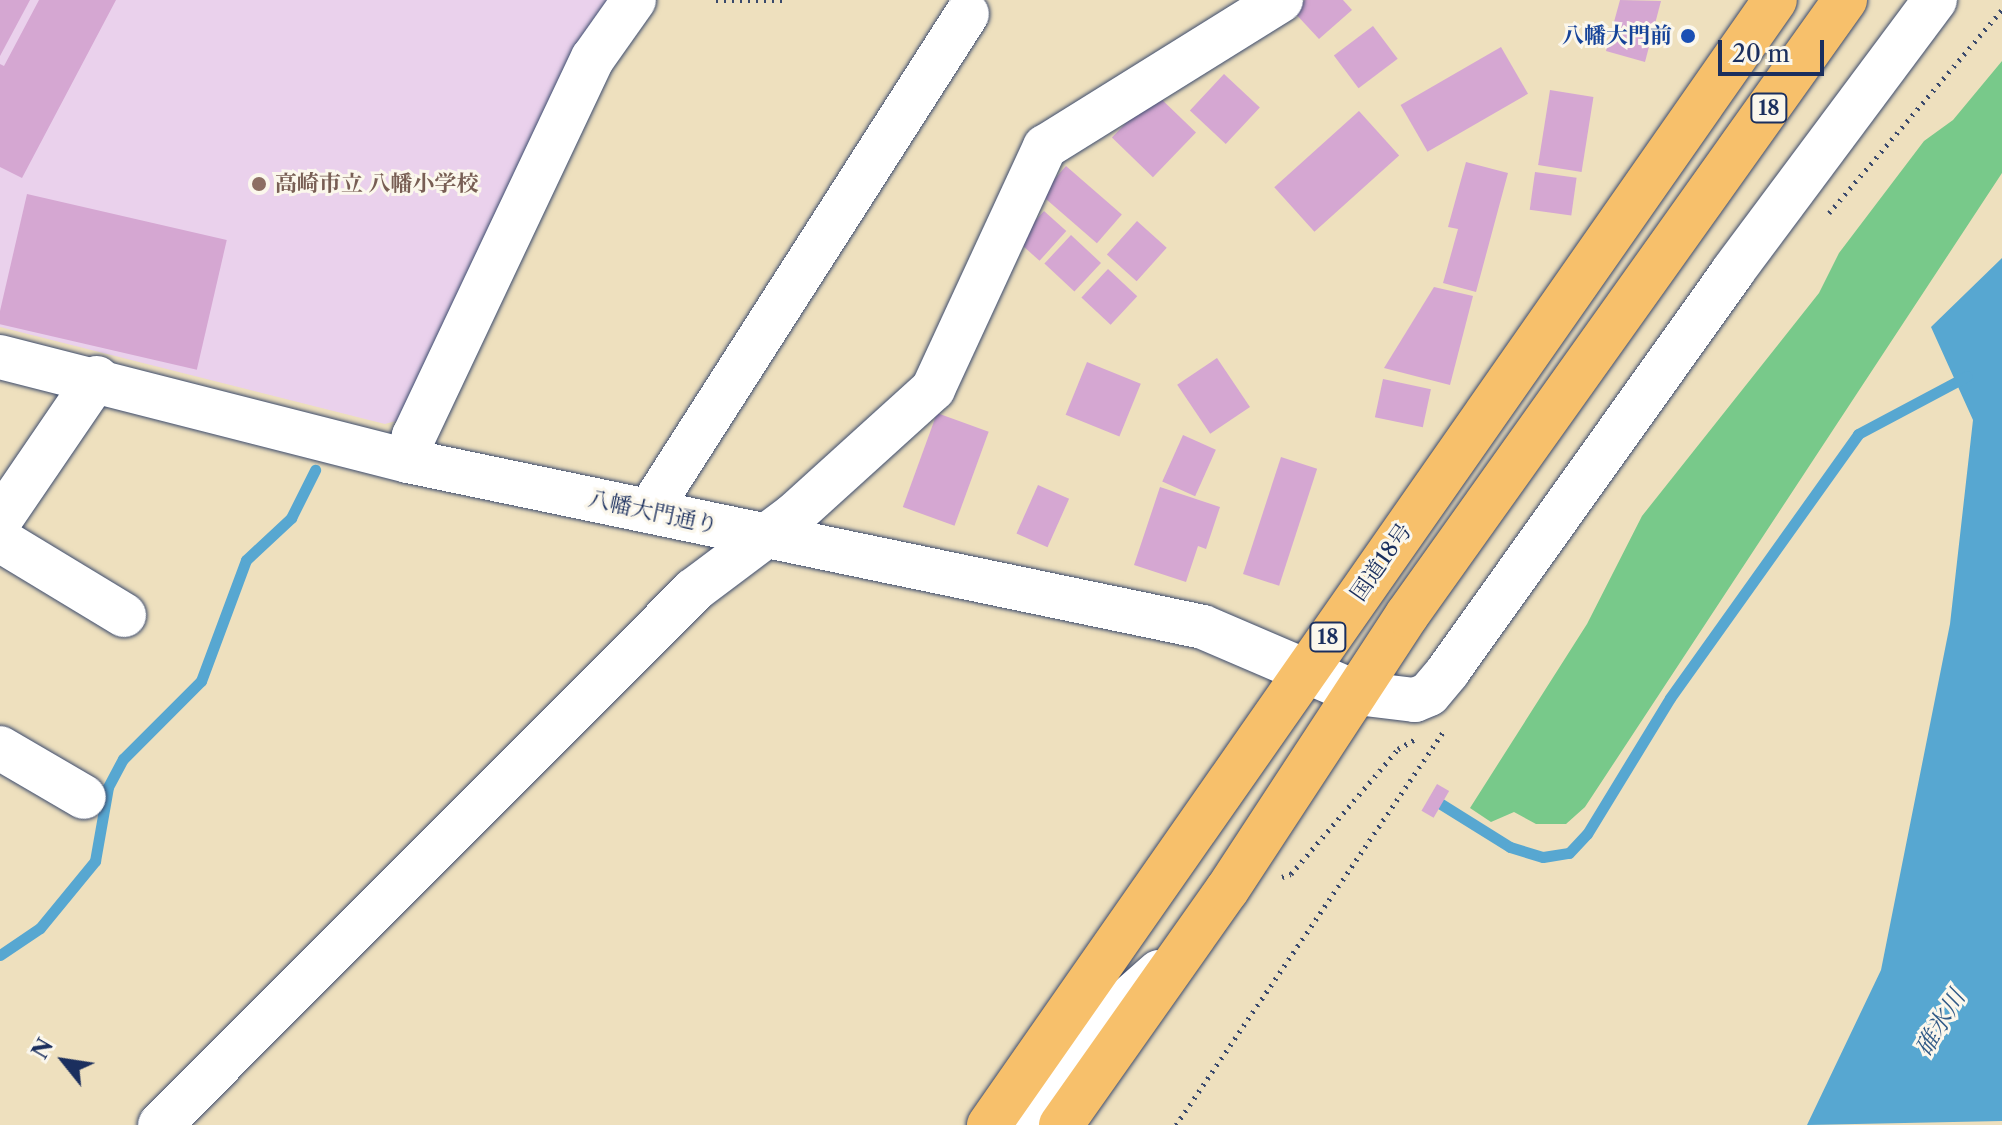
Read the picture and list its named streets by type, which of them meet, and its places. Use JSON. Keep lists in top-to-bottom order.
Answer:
{
  "streets": {
    "highway": ["18", "国道18号"],
    "street": ["八幡大門通り"]
  },
  "crossings": [
    ["18", "八幡大門通り"],
    ["八幡大門通り", "国道18号"]
  ],
  "water": ["碓氷川"],
  "places": ["八幡大門前", "高崎市立 八幡小学校"],
  "scale_bar": "20 m",
  "north": "top left"
}
